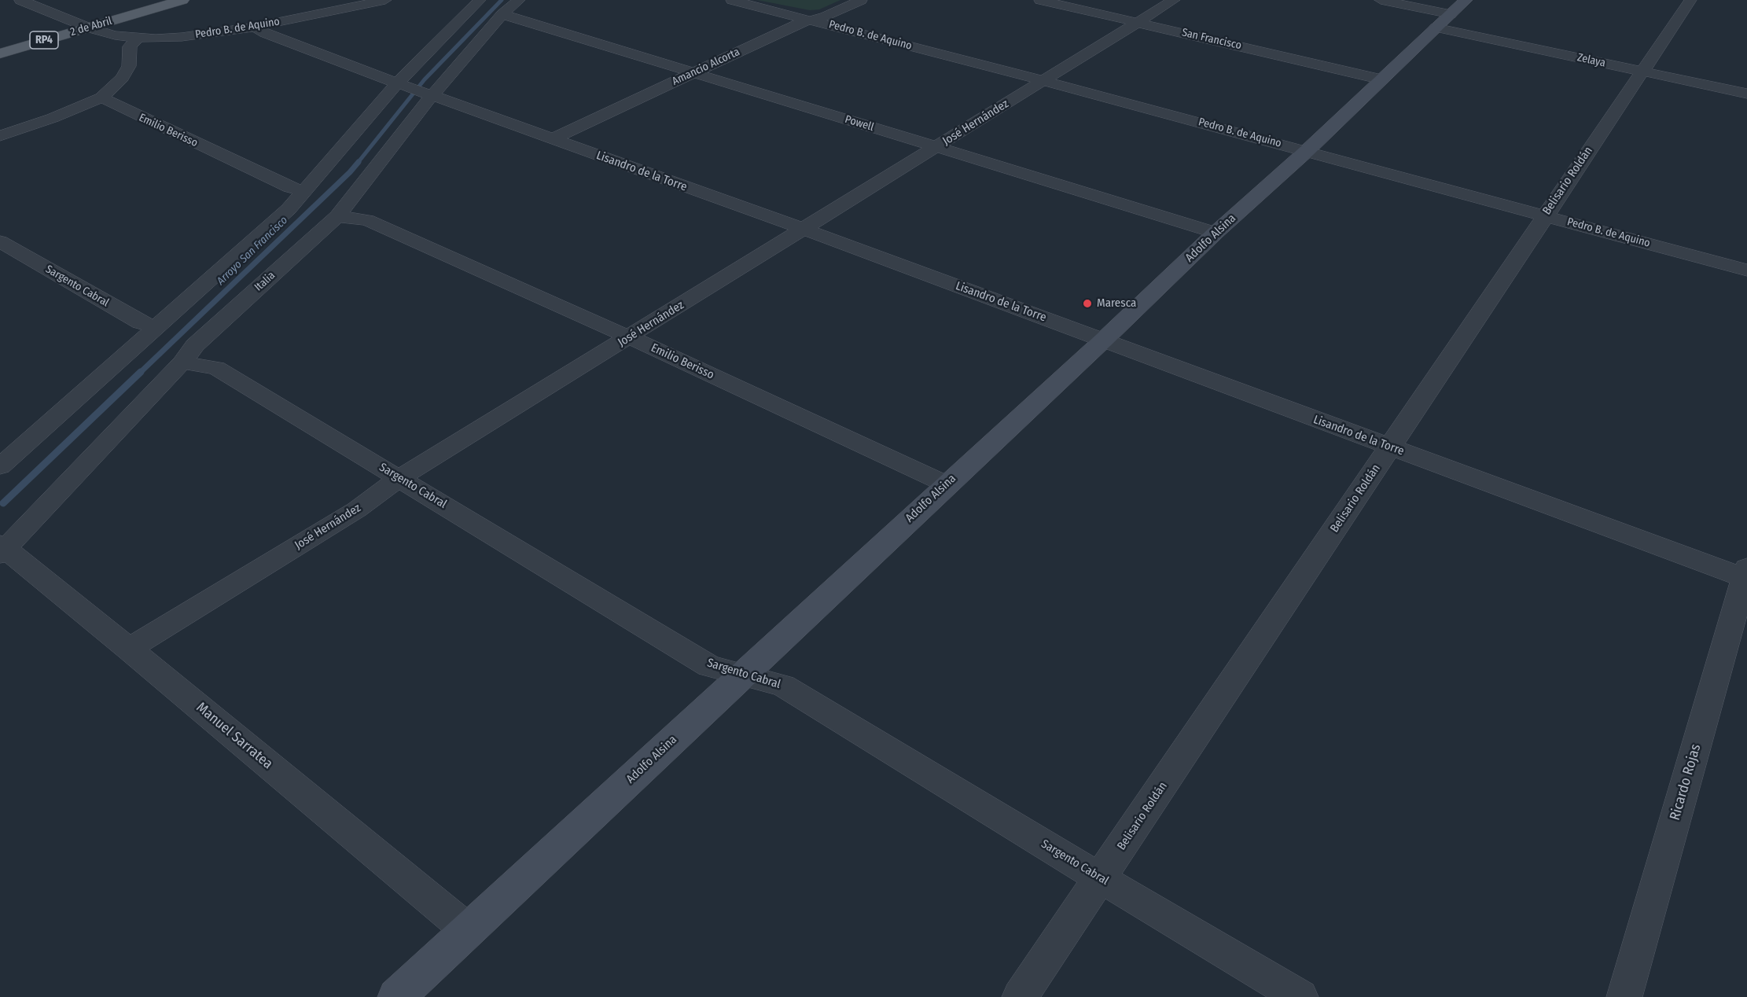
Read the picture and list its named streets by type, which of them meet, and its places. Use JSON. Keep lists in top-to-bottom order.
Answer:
{
  "streets": {
    "main road": ["2 de Abril", "RP4"],
    "street": [
      "Pedro B. de Aquino",
      "San Francisco",
      "Zelaya",
      "Amancio Alcorta",
      "José Hernández",
      "Powell",
      "Emilio Berisso",
      "Lisandro de la Torre",
      "Belisario Roldán",
      "Adolfo Alsina",
      "Italia",
      "Sargento Cabral",
      "Manuel Sarratea",
      "Ricardo Rojas"
    ]
  },
  "crossings": [
    ["2 de Abril", "Pedro B. de Aquino"],
    ["Pedro B. de Aquino", "Amancio Alcorta"],
    ["Pedro B. de Aquino", "José Hernández"],
    ["Pedro B. de Aquino", "Lisandro de la Torre"],
    ["Pedro B. de Aquino", "Belisario Roldán"],
    ["Pedro B. de Aquino", "Adolfo Alsina"],
    ["San Francisco", "José Hernández"],
    ["San Francisco", "Adolfo Alsina"],
    ["Zelaya", "Belisario Roldán"],
    ["Zelaya", "Adolfo Alsina"],
    ["Amancio Alcorta", "Powell"],
    ["Amancio Alcorta", "Lisandro de la Torre"],
    ["José Hernández", "Powell"],
    ["José Hernández", "Emilio Berisso"],
    ["José Hernández", "Lisandro de la Torre"],
    ["José Hernández", "Sargento Cabral"],
    ["José Hernández", "Manuel Sarratea"],
    ["Powell", "Adolfo Alsina"],
    ["Powell", "Italia"],
    ["Emilio Berisso", "Adolfo Alsina"],
    ["Emilio Berisso", "Italia"],
    ["Lisandro de la Torre", "Belisario Roldán"],
    ["Lisandro de la Torre", "Adolfo Alsina"],
    ["Lisandro de la Torre", "Italia"],
    ["Lisandro de la Torre", "Ricardo Rojas"],
    ["Belisario Roldán", "Sargento Cabral"],
    ["Adolfo Alsina", "Sargento Cabral"],
    ["Adolfo Alsina", "Manuel Sarratea"],
    ["Italia", "Sargento Cabral"],
    ["Italia", "Manuel Sarratea"]
  ],
  "water": ["Arroyo San Francisco"],
  "places": ["Maresca"]
}
